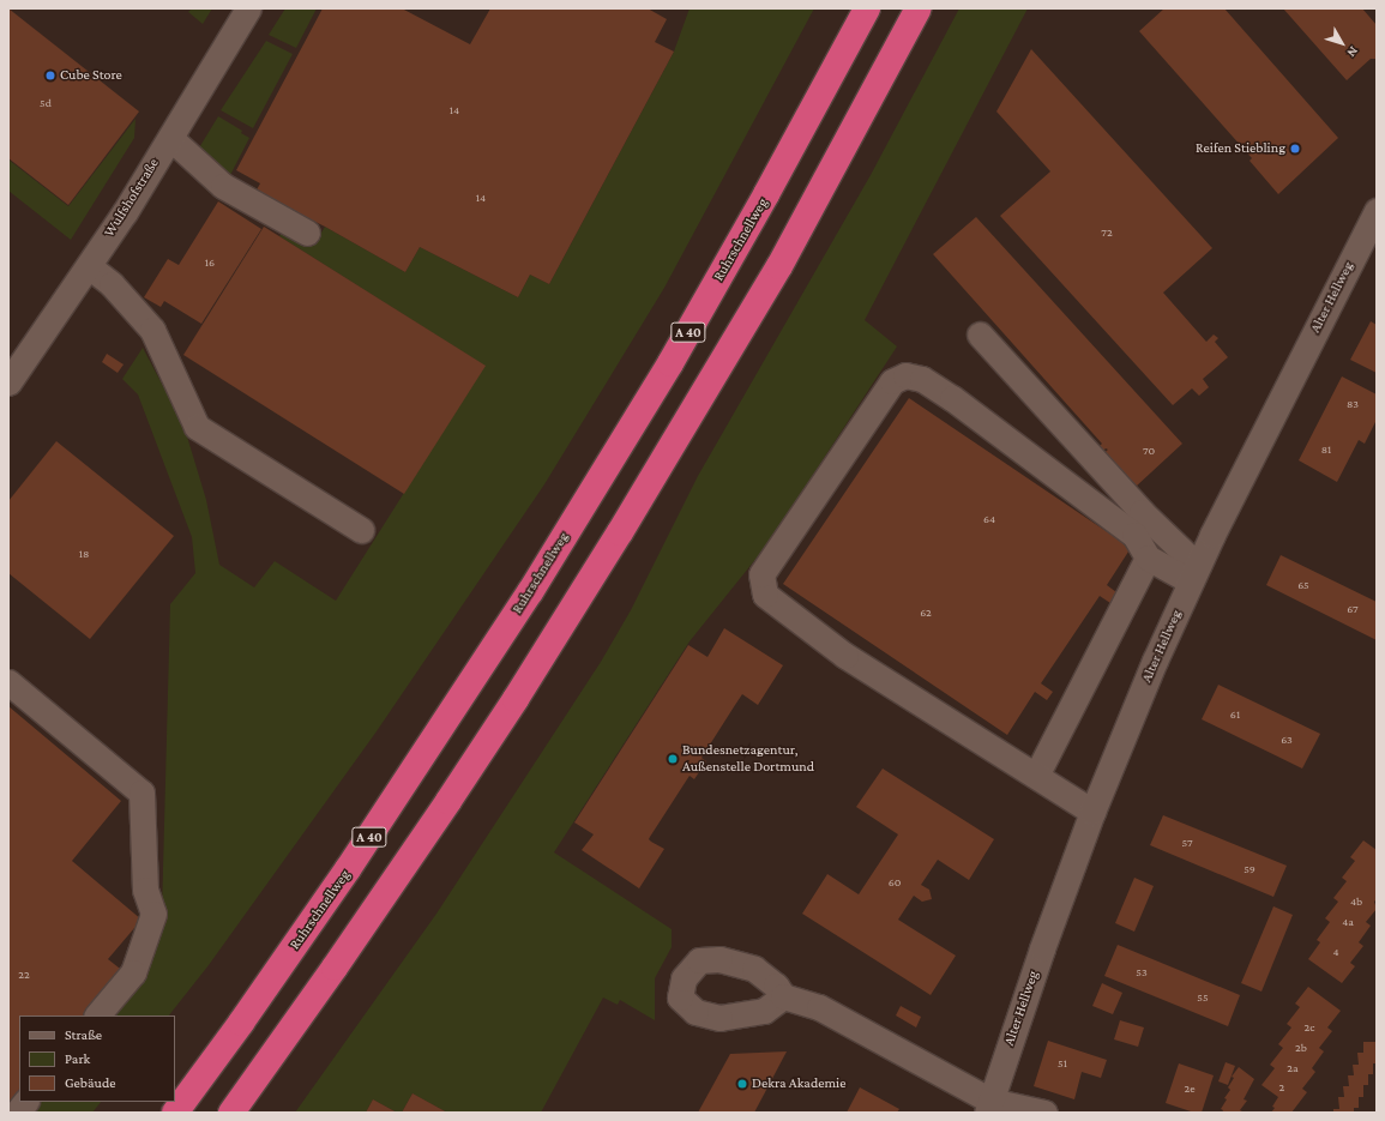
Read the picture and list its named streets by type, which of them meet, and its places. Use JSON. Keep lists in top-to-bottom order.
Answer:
{
  "streets": {
    "highway": ["Ruhrschnellweg", "A 40"],
    "street": ["Wulfshofstraße", "Alter Hellweg"]
  },
  "places": [
    "Cube Store",
    "Reifen Stiebling",
    "Bundesnetzagentur, Außenstelle Dortmund",
    "Dekra Akademie"
  ],
  "house_numbers": [
    "5d",
    "14",
    "14",
    "72",
    "16",
    "83",
    "81",
    "70",
    "64",
    "18",
    "65",
    "67",
    "62",
    "61",
    "63",
    "57",
    "59",
    "60",
    "4b",
    "4a",
    "4",
    "53",
    "22",
    "55",
    "2c",
    "2b",
    "51",
    "2a",
    "2",
    "2e"
  ],
  "legend": ["Straße", "Park", "Gebäude"],
  "north": "bottom right"
}
